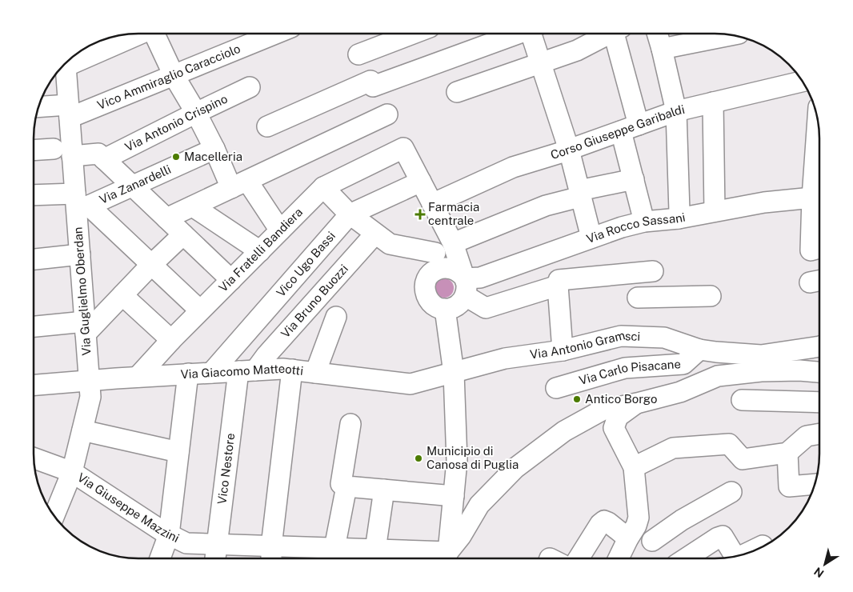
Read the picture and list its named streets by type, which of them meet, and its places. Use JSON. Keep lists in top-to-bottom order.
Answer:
{
  "streets": {
    "street": [
      "Vico Ammiraglio Caracciolo",
      "Via Antonio Crispino",
      "Corso Giuseppe Garibaldi",
      "Via Zanardelli",
      "Via Rocco Sassani",
      "Via Fratelli Bandiera",
      "Vico Ugo Bassi",
      "Via Guglielmo Oberdan",
      "Via Bruno Buozzi",
      "Via Antonio Gramsci",
      "Via Carlo Pisacane",
      "Via Giacomo Matteotti",
      "Vico Nestore",
      "Via Giuseppe Mazzini"
    ]
  },
  "crossings": [
    ["Vico Ammiraglio Caracciolo", "Via Guglielmo Oberdan"],
    ["Via Zanardelli", "Via Guglielmo Oberdan"],
    ["Via Fratelli Bandiera", "Vico Ugo Bassi"],
    ["Via Fratelli Bandiera", "Via Giacomo Matteotti"],
    ["Vico Ugo Bassi", "Via Giacomo Matteotti"],
    ["Via Guglielmo Oberdan", "Via Giacomo Matteotti"],
    ["Via Guglielmo Oberdan", "Via Giuseppe Mazzini"],
    ["Via Bruno Buozzi", "Via Giacomo Matteotti"],
    ["Via Bruno Buozzi", "Vico Nestore"],
    ["Via Antonio Gramsci", "Via Carlo Pisacane"],
    ["Via Antonio Gramsci", "Via Giacomo Matteotti"],
    ["Via Giacomo Matteotti", "Vico Nestore"],
    ["Vico Nestore", "Via Giuseppe Mazzini"]
  ],
  "places": {
    "other": ["Macelleria", "Antico Borgo", "Municipio di Canosa di Puglia"],
    "health": ["Farmacia centrale"]
  },
  "north": "bottom left"
}
